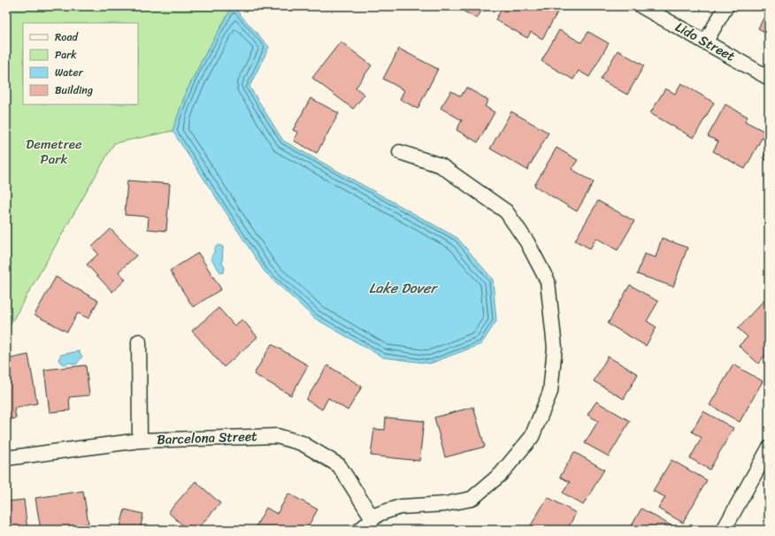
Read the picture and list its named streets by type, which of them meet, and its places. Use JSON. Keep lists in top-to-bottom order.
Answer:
{
  "streets": {
    "street": ["Lido Street", "Barcelona Street"]
  },
  "water": ["Lake Dover"],
  "parks": ["Demetree Park"],
  "legend": [
    "Road",
    "Park",
    "Water",
    "Building"
  ]
}
